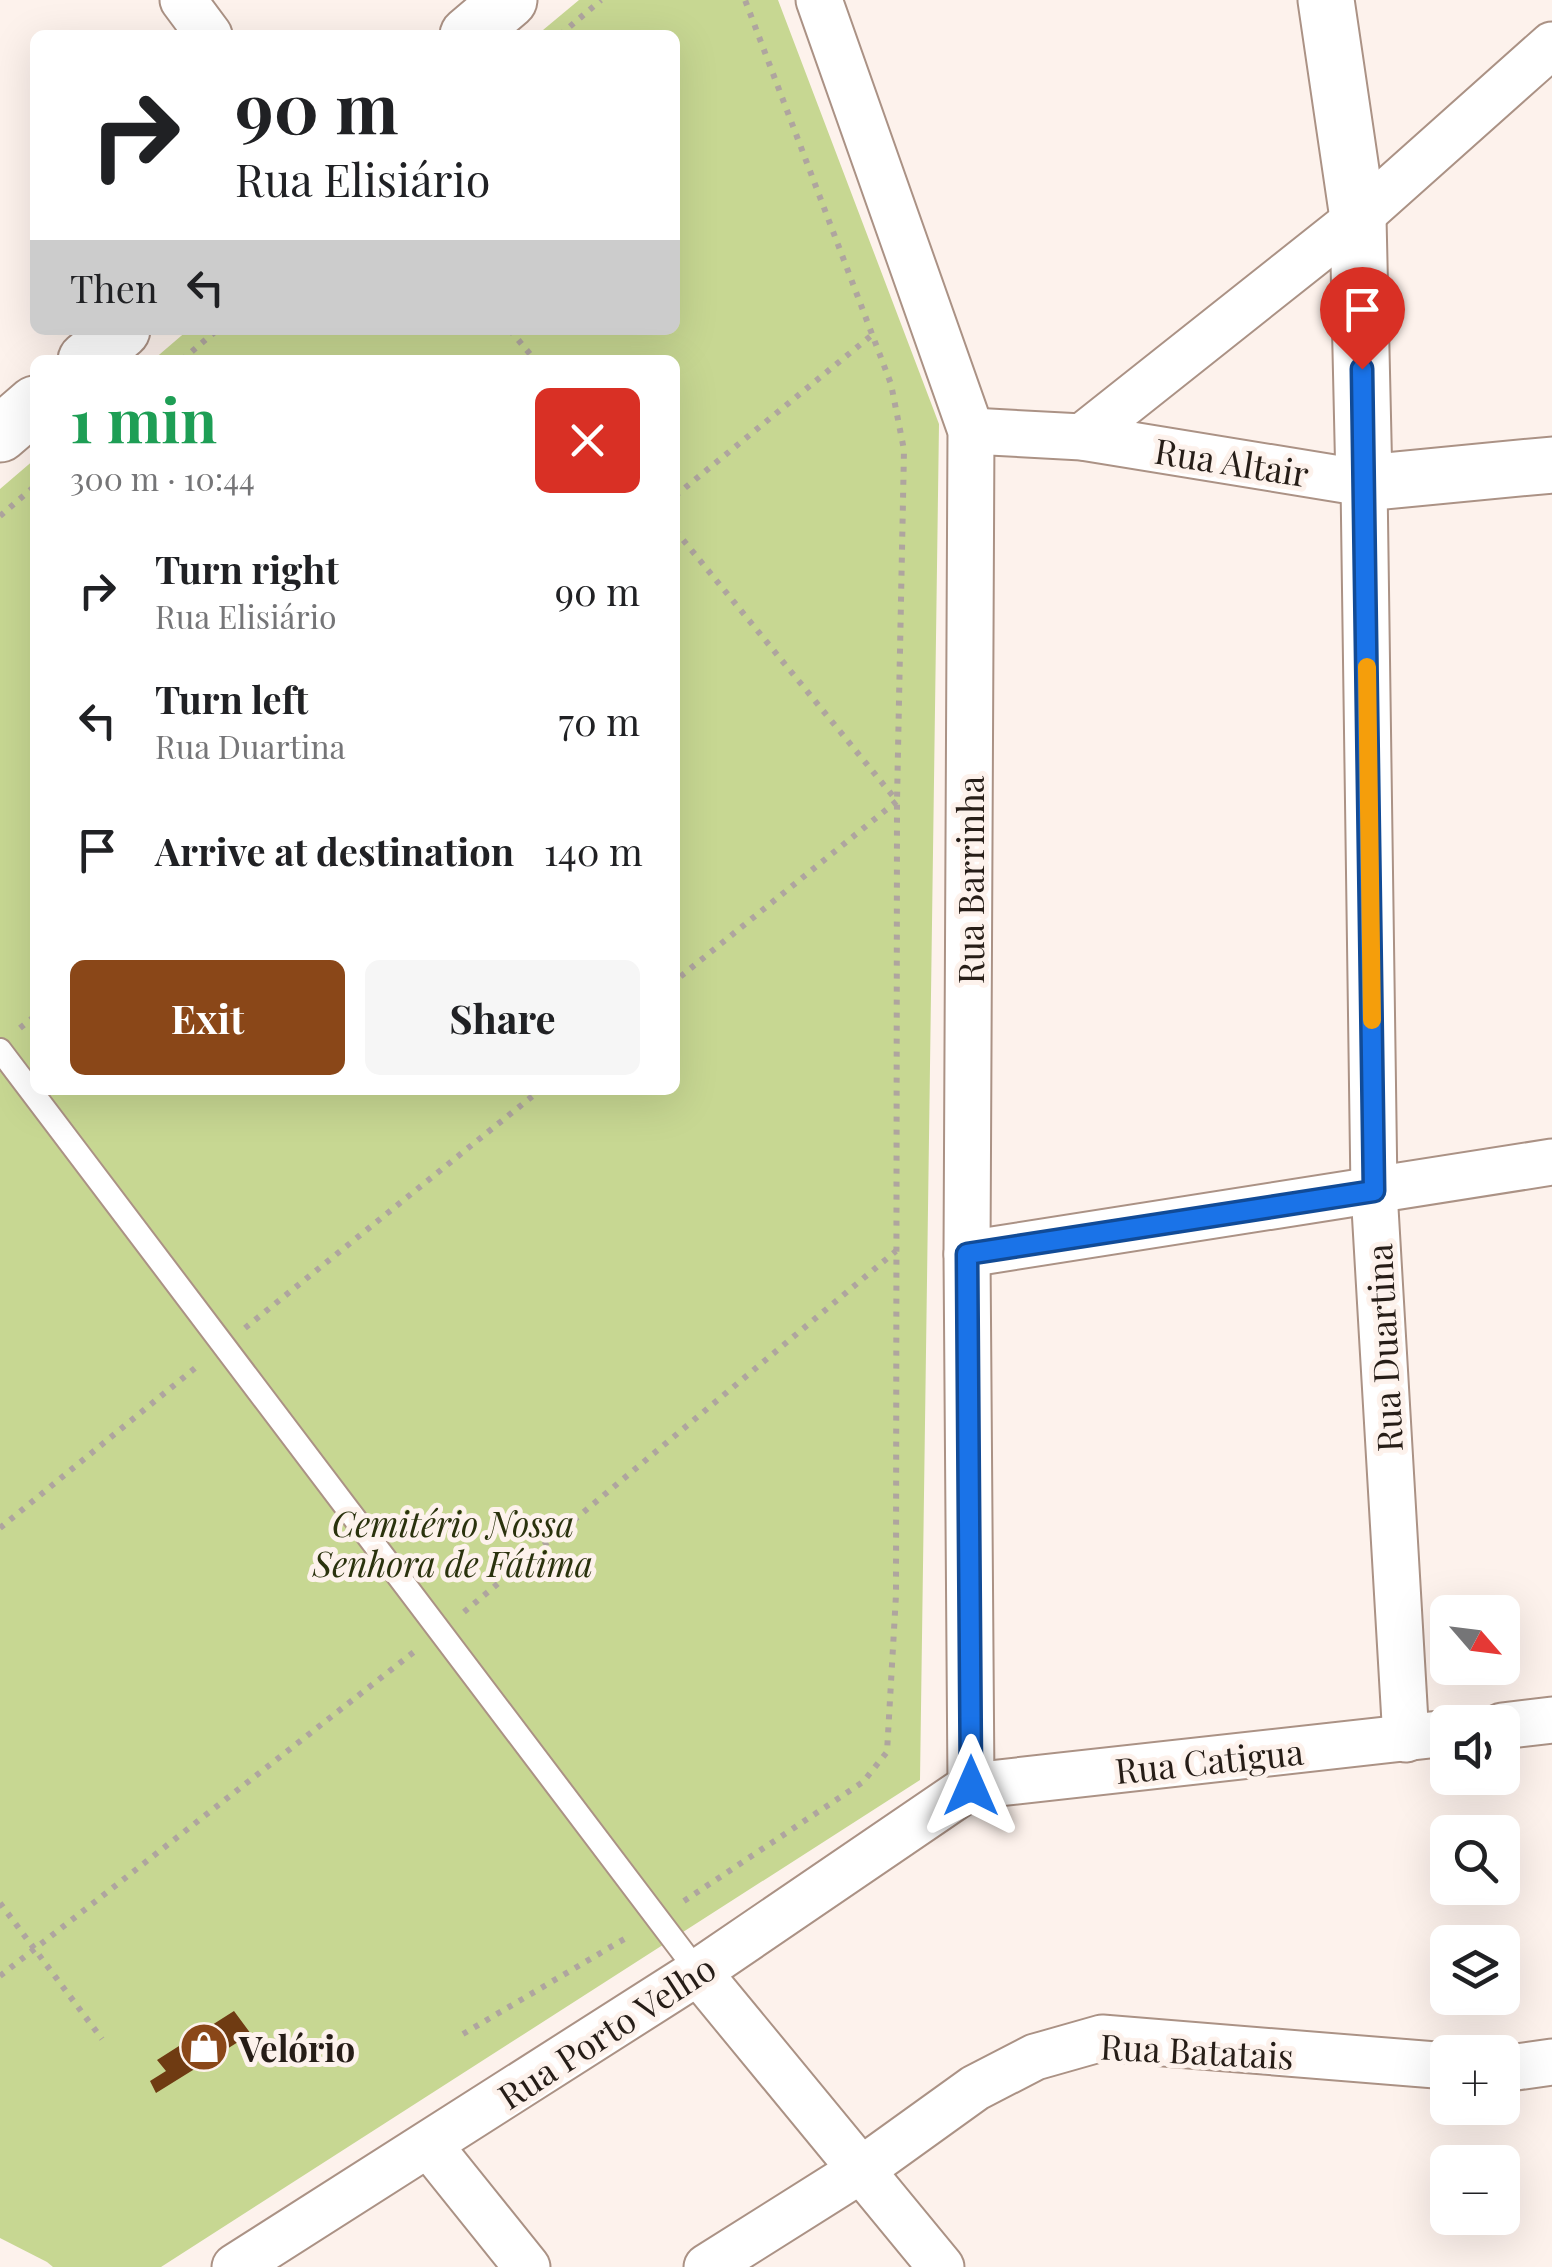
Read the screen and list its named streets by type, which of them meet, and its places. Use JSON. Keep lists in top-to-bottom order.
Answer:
{
  "streets": {
    "street": [
      "Rua Altair",
      "Rua Barrinha",
      "Rua Duartina",
      "Rua Catigua",
      "Rua Porto Velho",
      "Rua Batatais"
    ]
  },
  "crossings": [
    ["Rua Altair", "Rua Barrinha"],
    ["Rua Altair", "Rua Duartina"],
    ["Rua Barrinha", "Rua Catigua"],
    ["Rua Barrinha", "Rua Porto Velho"],
    ["Rua Duartina", "Rua Catigua"],
    ["Rua Catigua", "Rua Porto Velho"]
  ],
  "parks": ["Cemitério Nossa Senhora de Fátima"],
  "places": {
    "shop": ["Velório"]
  },
  "north": "bottom right",
  "page": {
    "turn": ["90 m", "Rua Elisiário"],
    "then": "Then",
    "heading": ["1 min", "300 m · 10:44"],
    "list": [
      {
        "name": "Turn right",
        "note": "Rua Elisiário",
        "value": "90 m"
      },
      {
        "name": "Turn left",
        "note": "Rua Duartina",
        "value": "70 m"
      },
      {
        "name": "Arrive at destination",
        "value": "140 m"
      }
    ],
    "buttons": ["Exit", "Share"],
    "map_buttons": ["+", "−"]
  }
}
